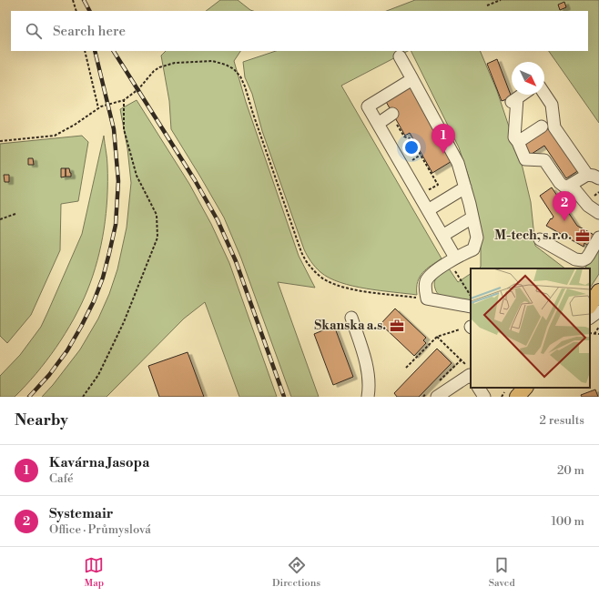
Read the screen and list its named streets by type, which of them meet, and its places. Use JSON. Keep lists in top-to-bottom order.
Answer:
{
  "places": {
    "office": ["M-tech, s.r.o.", "Skanska a.s."]
  },
  "north": "bottom right",
  "page": {
    "search": "Search here",
    "pins": ["1", "2"],
    "heading": ["Nearby", "2 results"],
    "list": [
      {
        "mark": "1",
        "name": "Kavárna Jasopa",
        "note": "Café",
        "value": "20 m"
      },
      {
        "mark": "2",
        "name": "Systemair",
        "note": "Office · Průmyslová",
        "value": "100 m"
      }
    ],
    "nav": ["Map", "Directions", "Saved"]
  }
}
